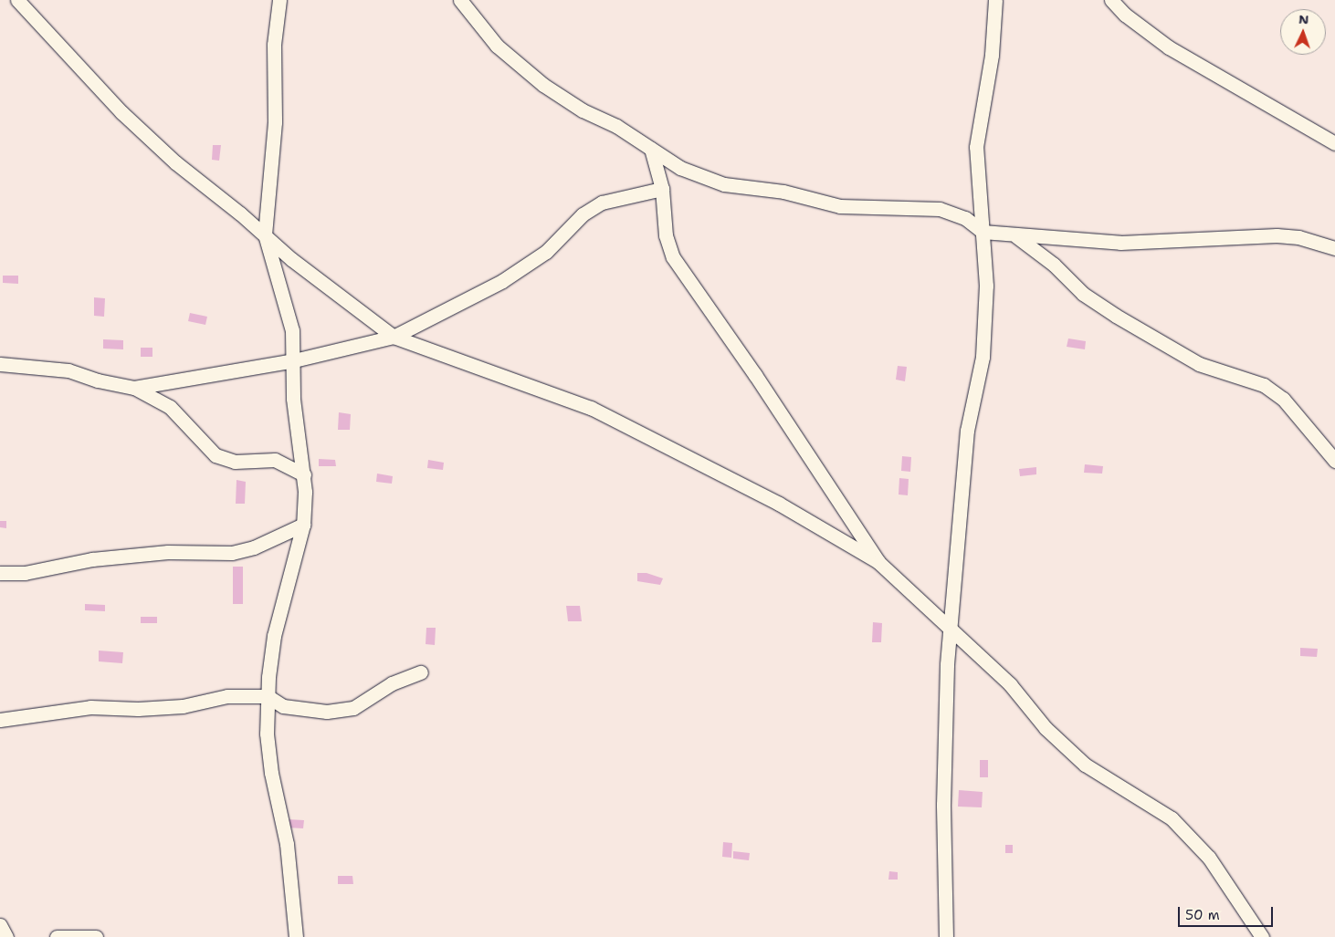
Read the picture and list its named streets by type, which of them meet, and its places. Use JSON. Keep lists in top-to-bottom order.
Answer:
{
  "scale_bar": "50 m",
  "north": "top"
}
